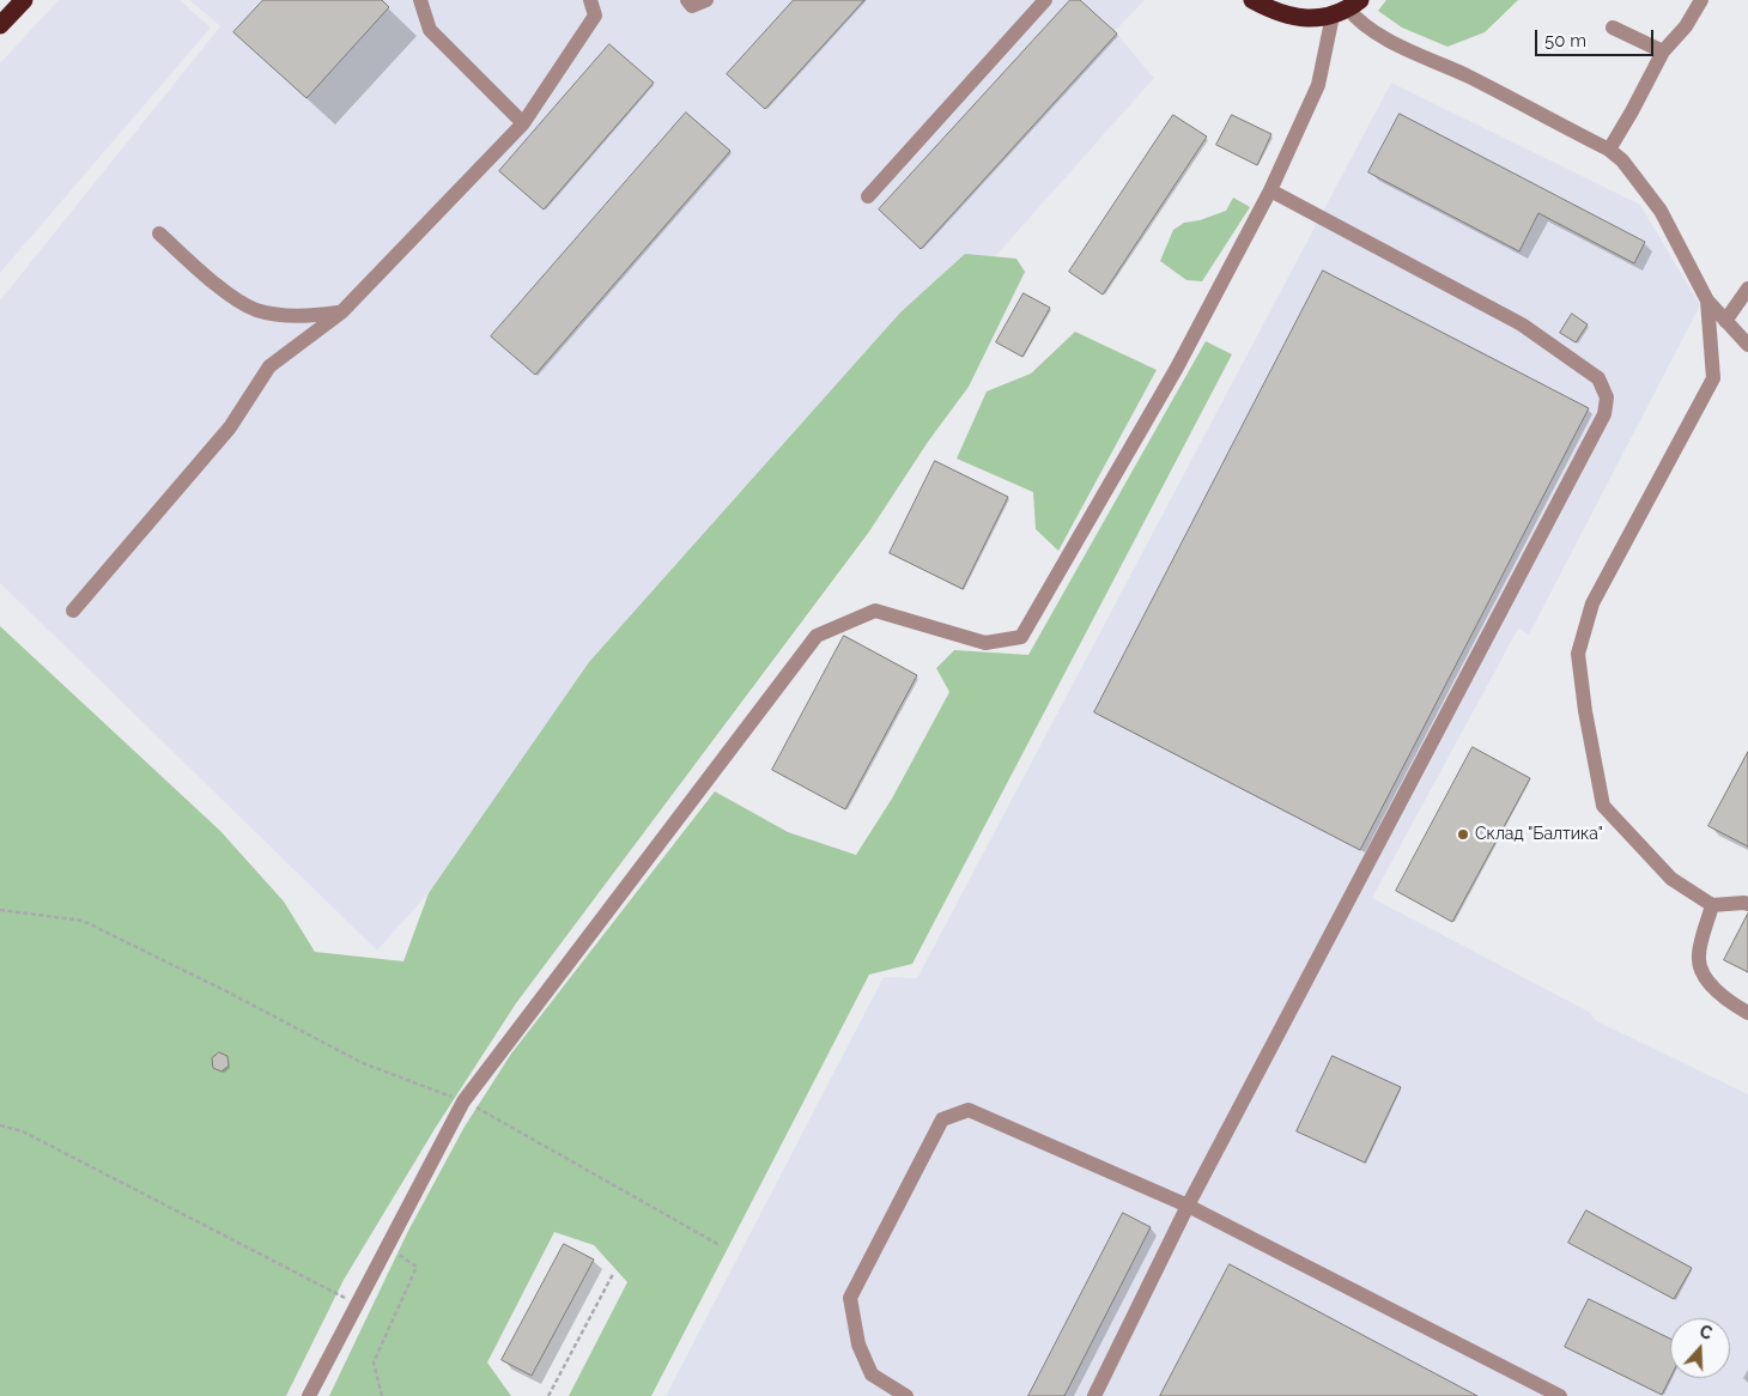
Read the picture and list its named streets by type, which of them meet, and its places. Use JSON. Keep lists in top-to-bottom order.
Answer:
{
  "places": ["Склад \"Балтика\""],
  "scale_bar": "50 m",
  "north": "top"
}
